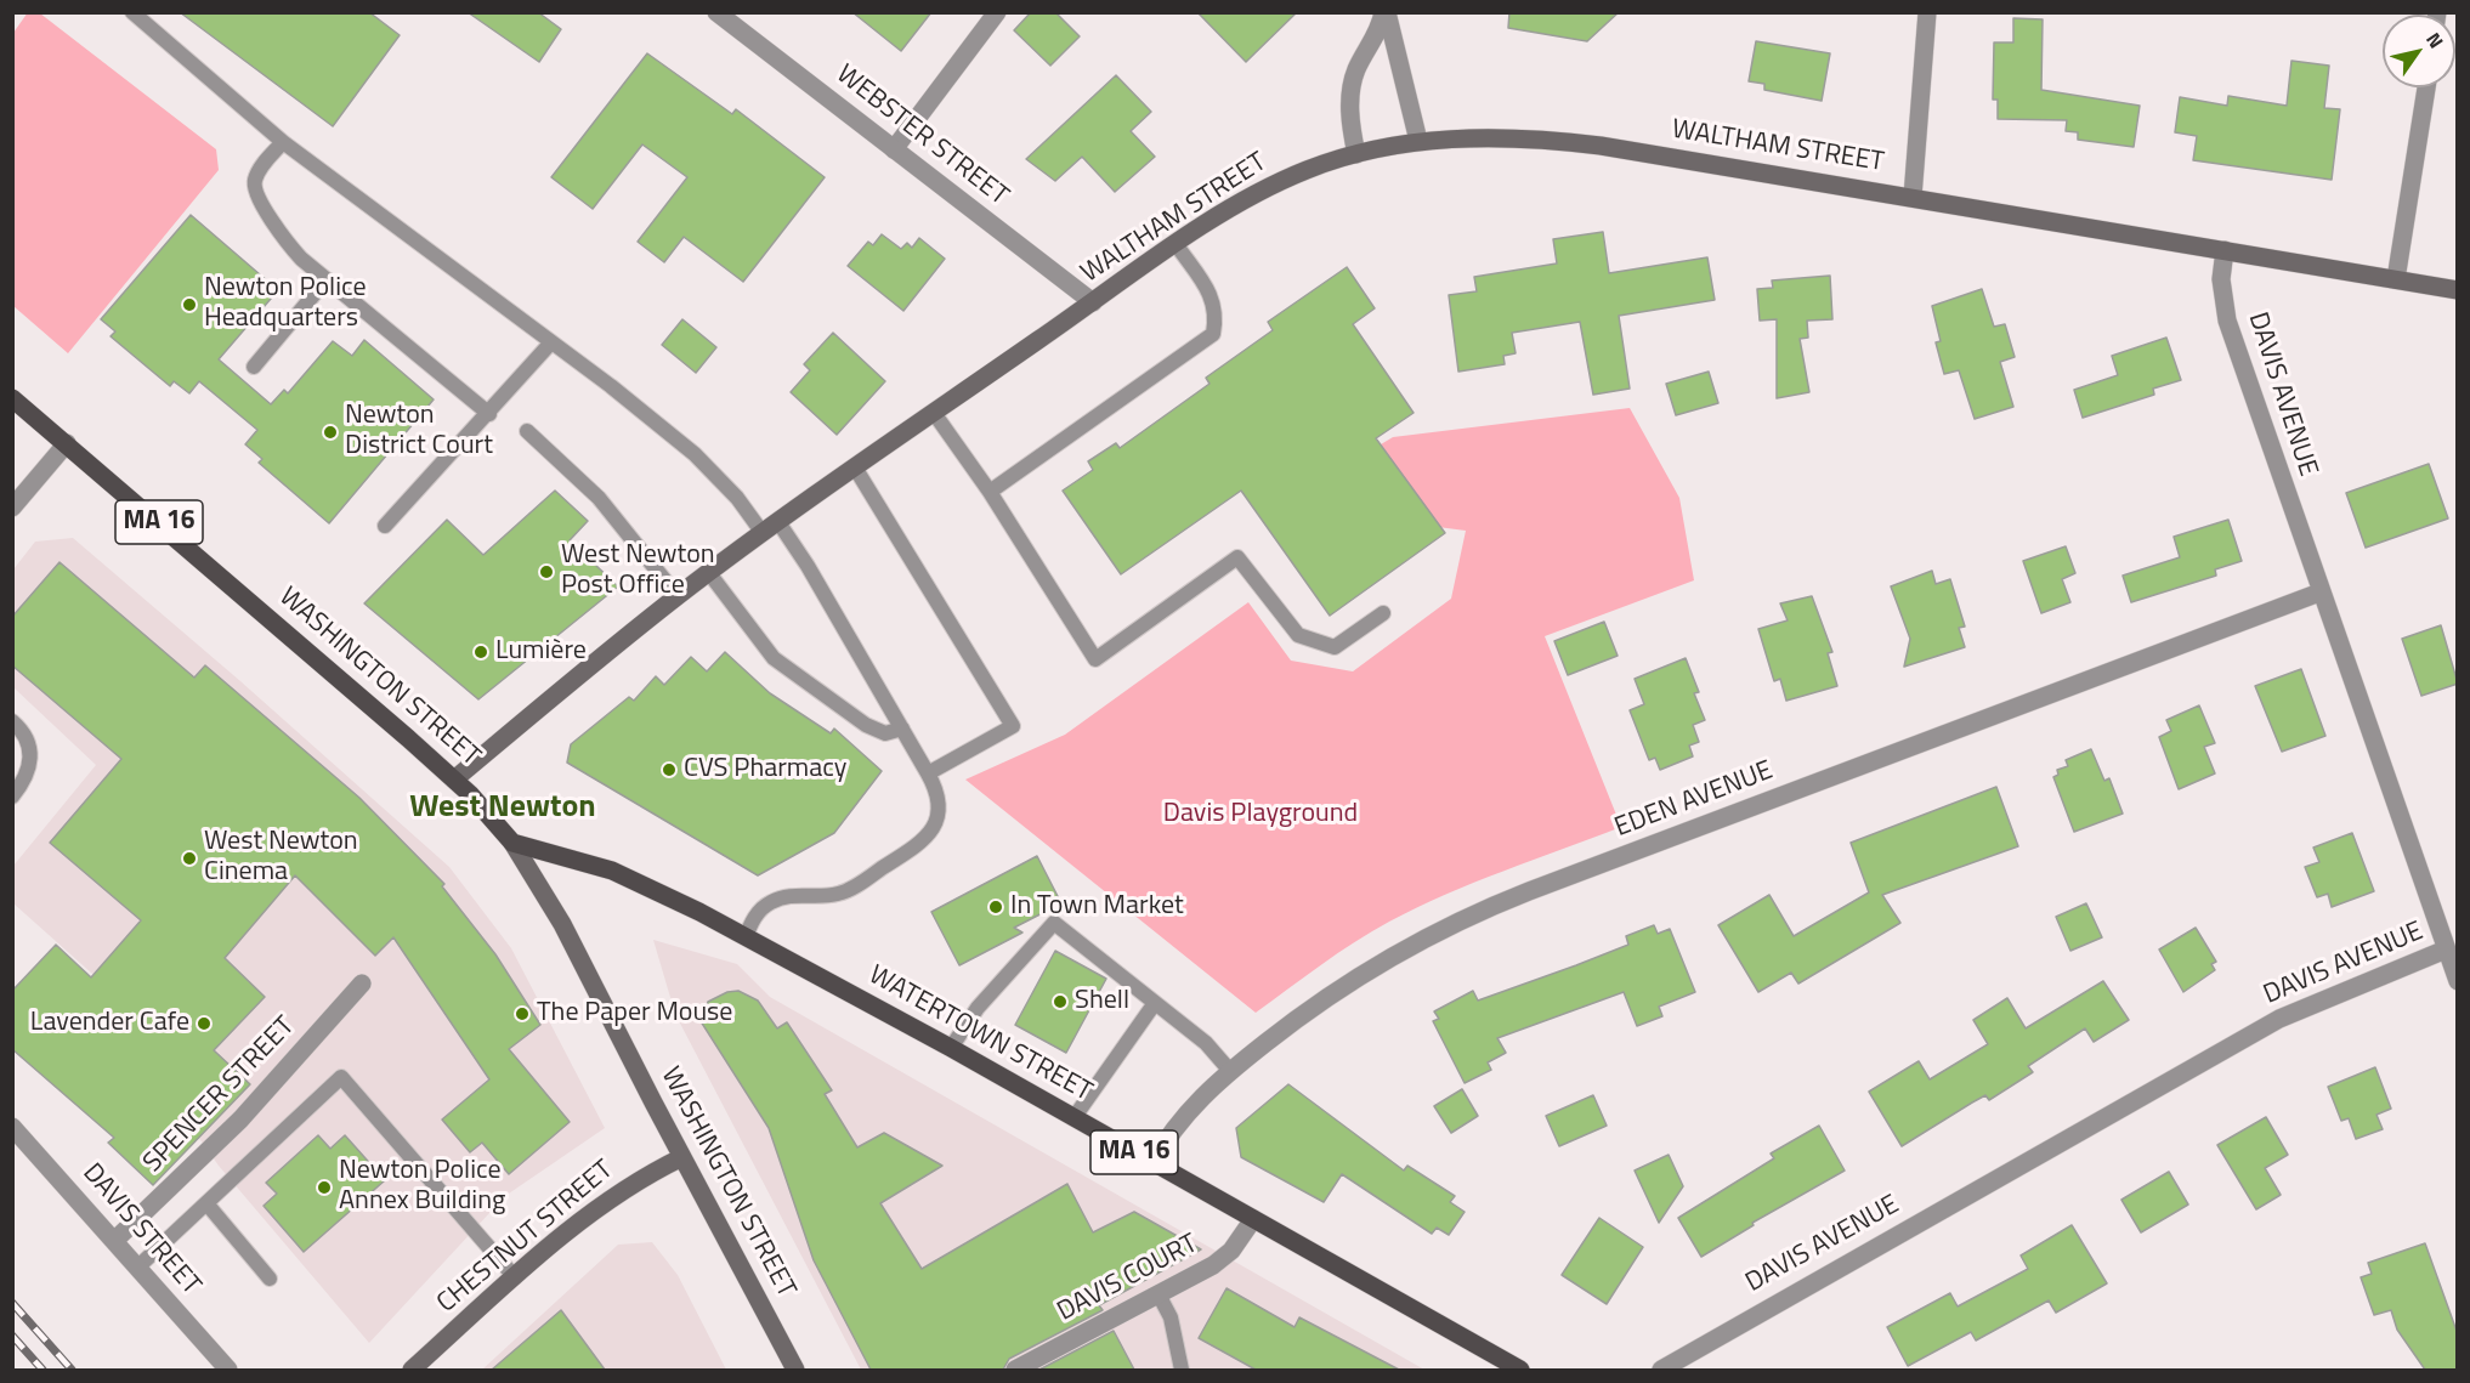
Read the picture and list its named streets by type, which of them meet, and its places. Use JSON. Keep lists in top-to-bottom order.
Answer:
{
  "streets": {
    "main road": [
      "WALTHAM STREET",
      "MA 16",
      "WASHINGTON STREET",
      "WATERTOWN STREET",
      "CHESTNUT STREET"
    ],
    "street": [
      "WEBSTER STREET",
      "DAVIS AVENUE",
      "EDEN AVENUE",
      "SPENCER STREET",
      "DAVIS STREET",
      "DAVIS COURT"
    ]
  },
  "crossings": [
    ["WEBSTER STREET", "WALTHAM STREET"],
    ["WALTHAM STREET", "DAVIS AVENUE"],
    ["WALTHAM STREET", "WASHINGTON STREET"],
    ["DAVIS AVENUE", "EDEN AVENUE"],
    ["WASHINGTON STREET", "WATERTOWN STREET"],
    ["WASHINGTON STREET", "CHESTNUT STREET"],
    ["EDEN AVENUE", "WATERTOWN STREET"],
    ["WATERTOWN STREET", "DAVIS COURT"],
    ["SPENCER STREET", "DAVIS STREET"]
  ],
  "districts": ["West Newton"],
  "parks": ["Davis Playground"],
  "places": [
    "Newton Police Headquarters",
    "Newton District Court",
    "West Newton Post Office",
    "Lumière",
    "CVS Pharmacy",
    "West Newton Cinema",
    "In Town Market",
    "Shell",
    "The Paper Mouse",
    "Lavender Cafe",
    "Newton Police Annex Building"
  ],
  "north": "top right"
}
